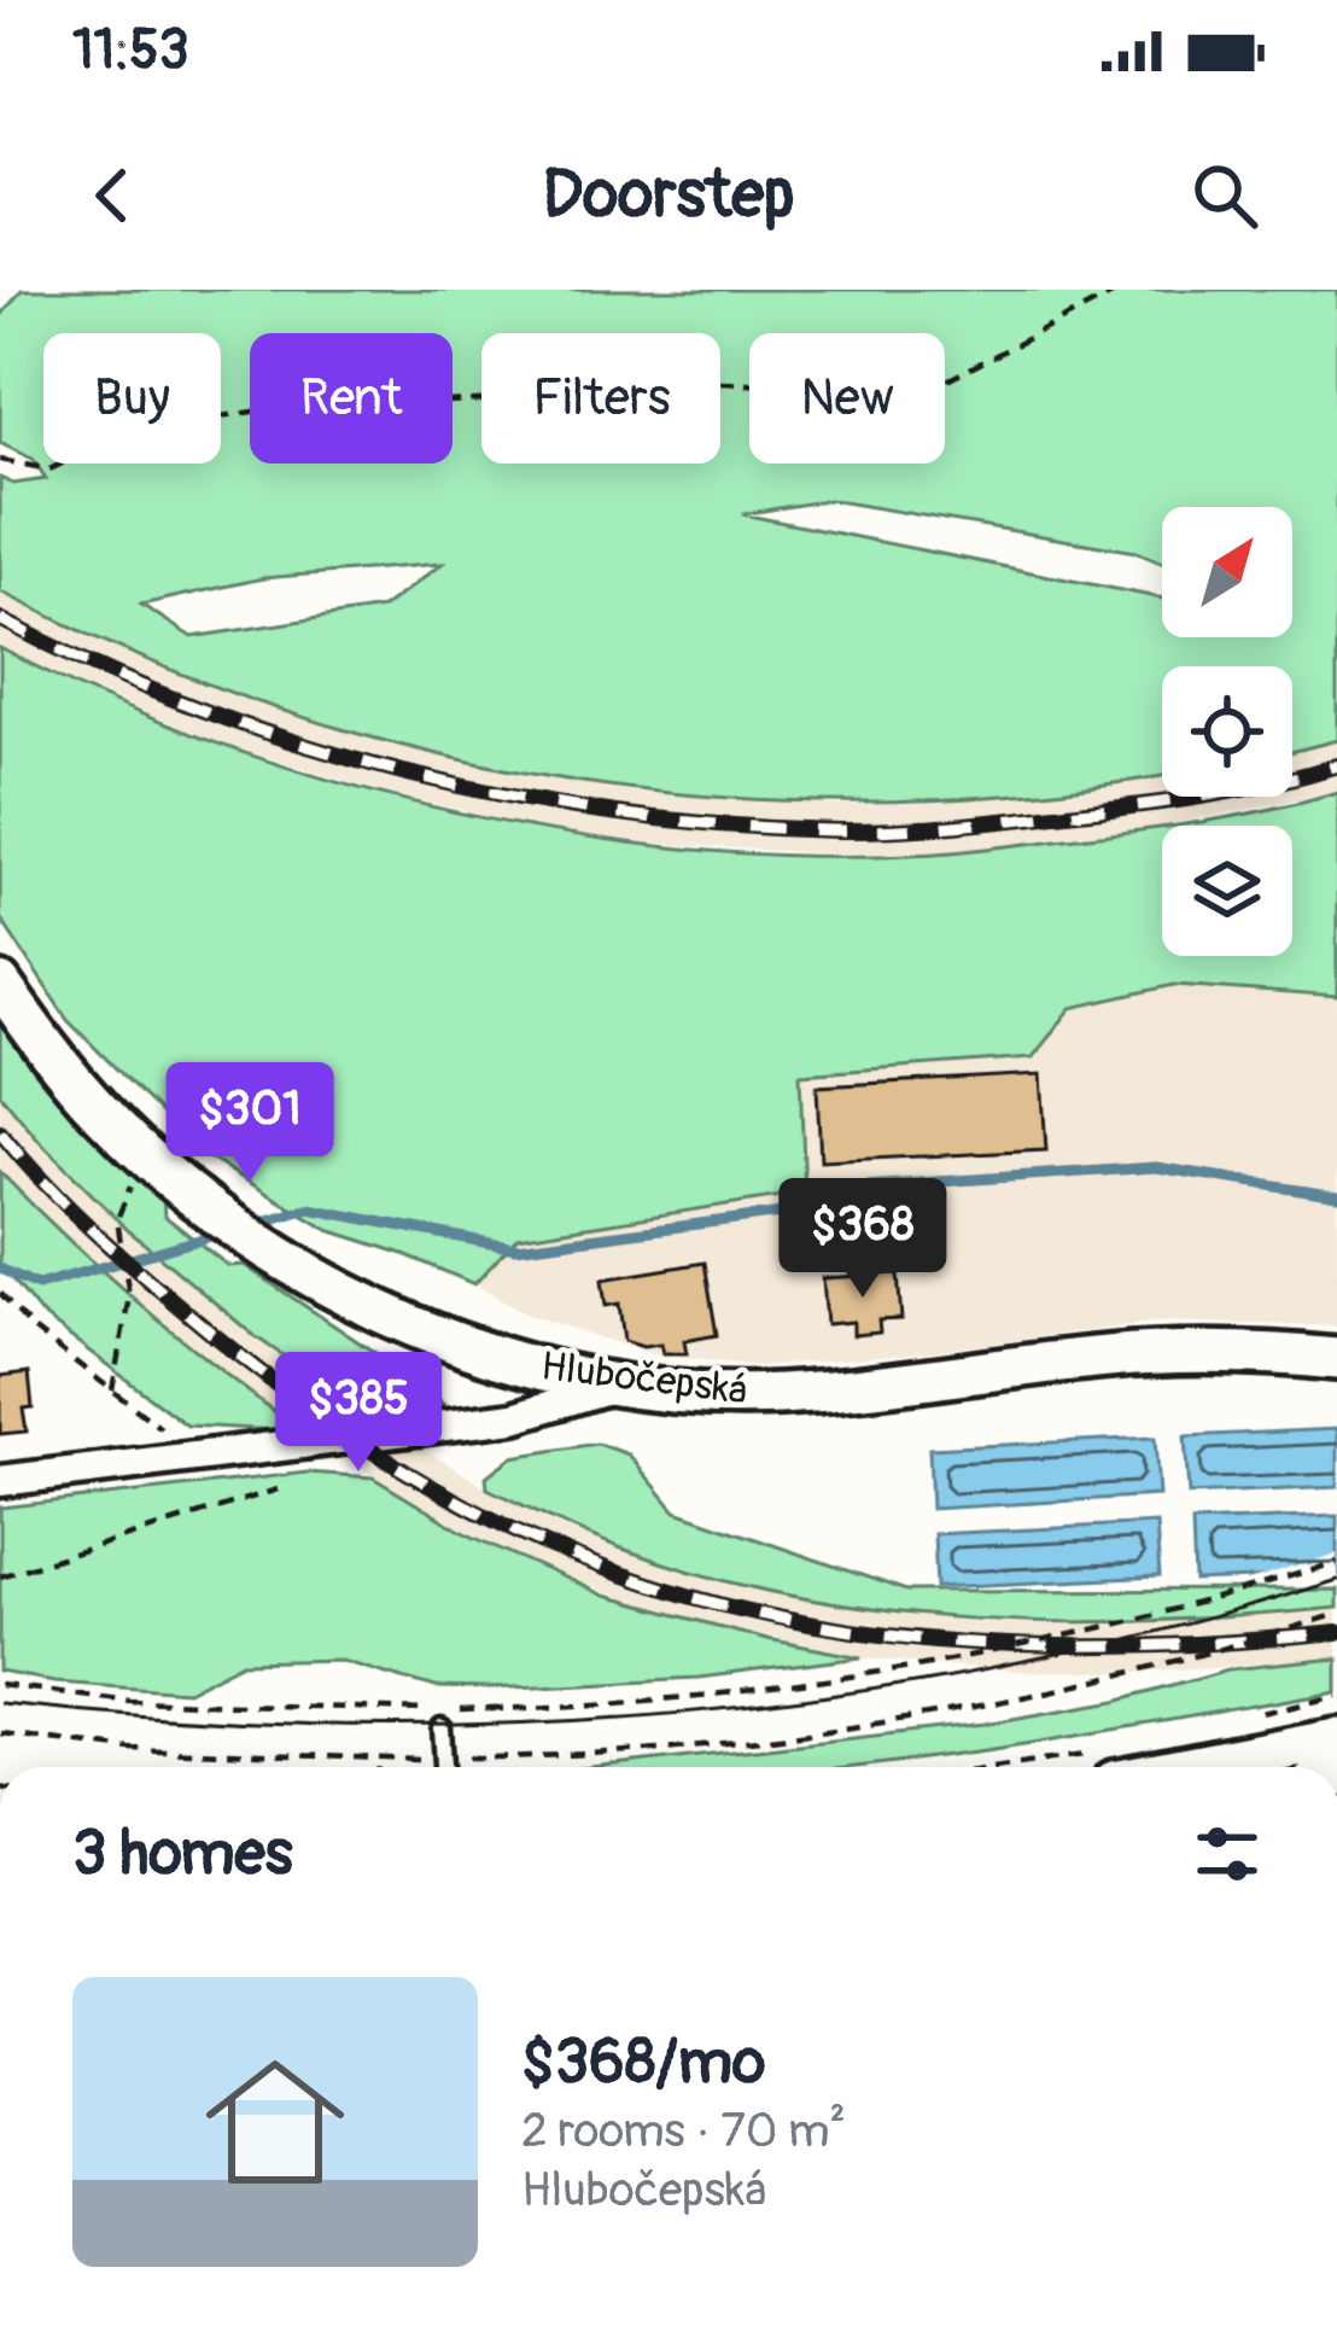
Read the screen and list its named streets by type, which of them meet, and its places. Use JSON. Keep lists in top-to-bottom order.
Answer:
{
  "streets": {
    "street": ["Hlubočepská"]
  },
  "north": "top right",
  "page": {
    "status": "11:53",
    "header": "Doorstep",
    "chip": [
      "Buy",
      "Rent",
      "Filters",
      "New"
    ],
    "price": ["$301", "$368", "$385"],
    "heading": "3 homes",
    "list": [
      {
        "name": "$368/mo",
        "note": "2 rooms · 70 m² · Hlubočepská"
      }
    ]
  }
}
